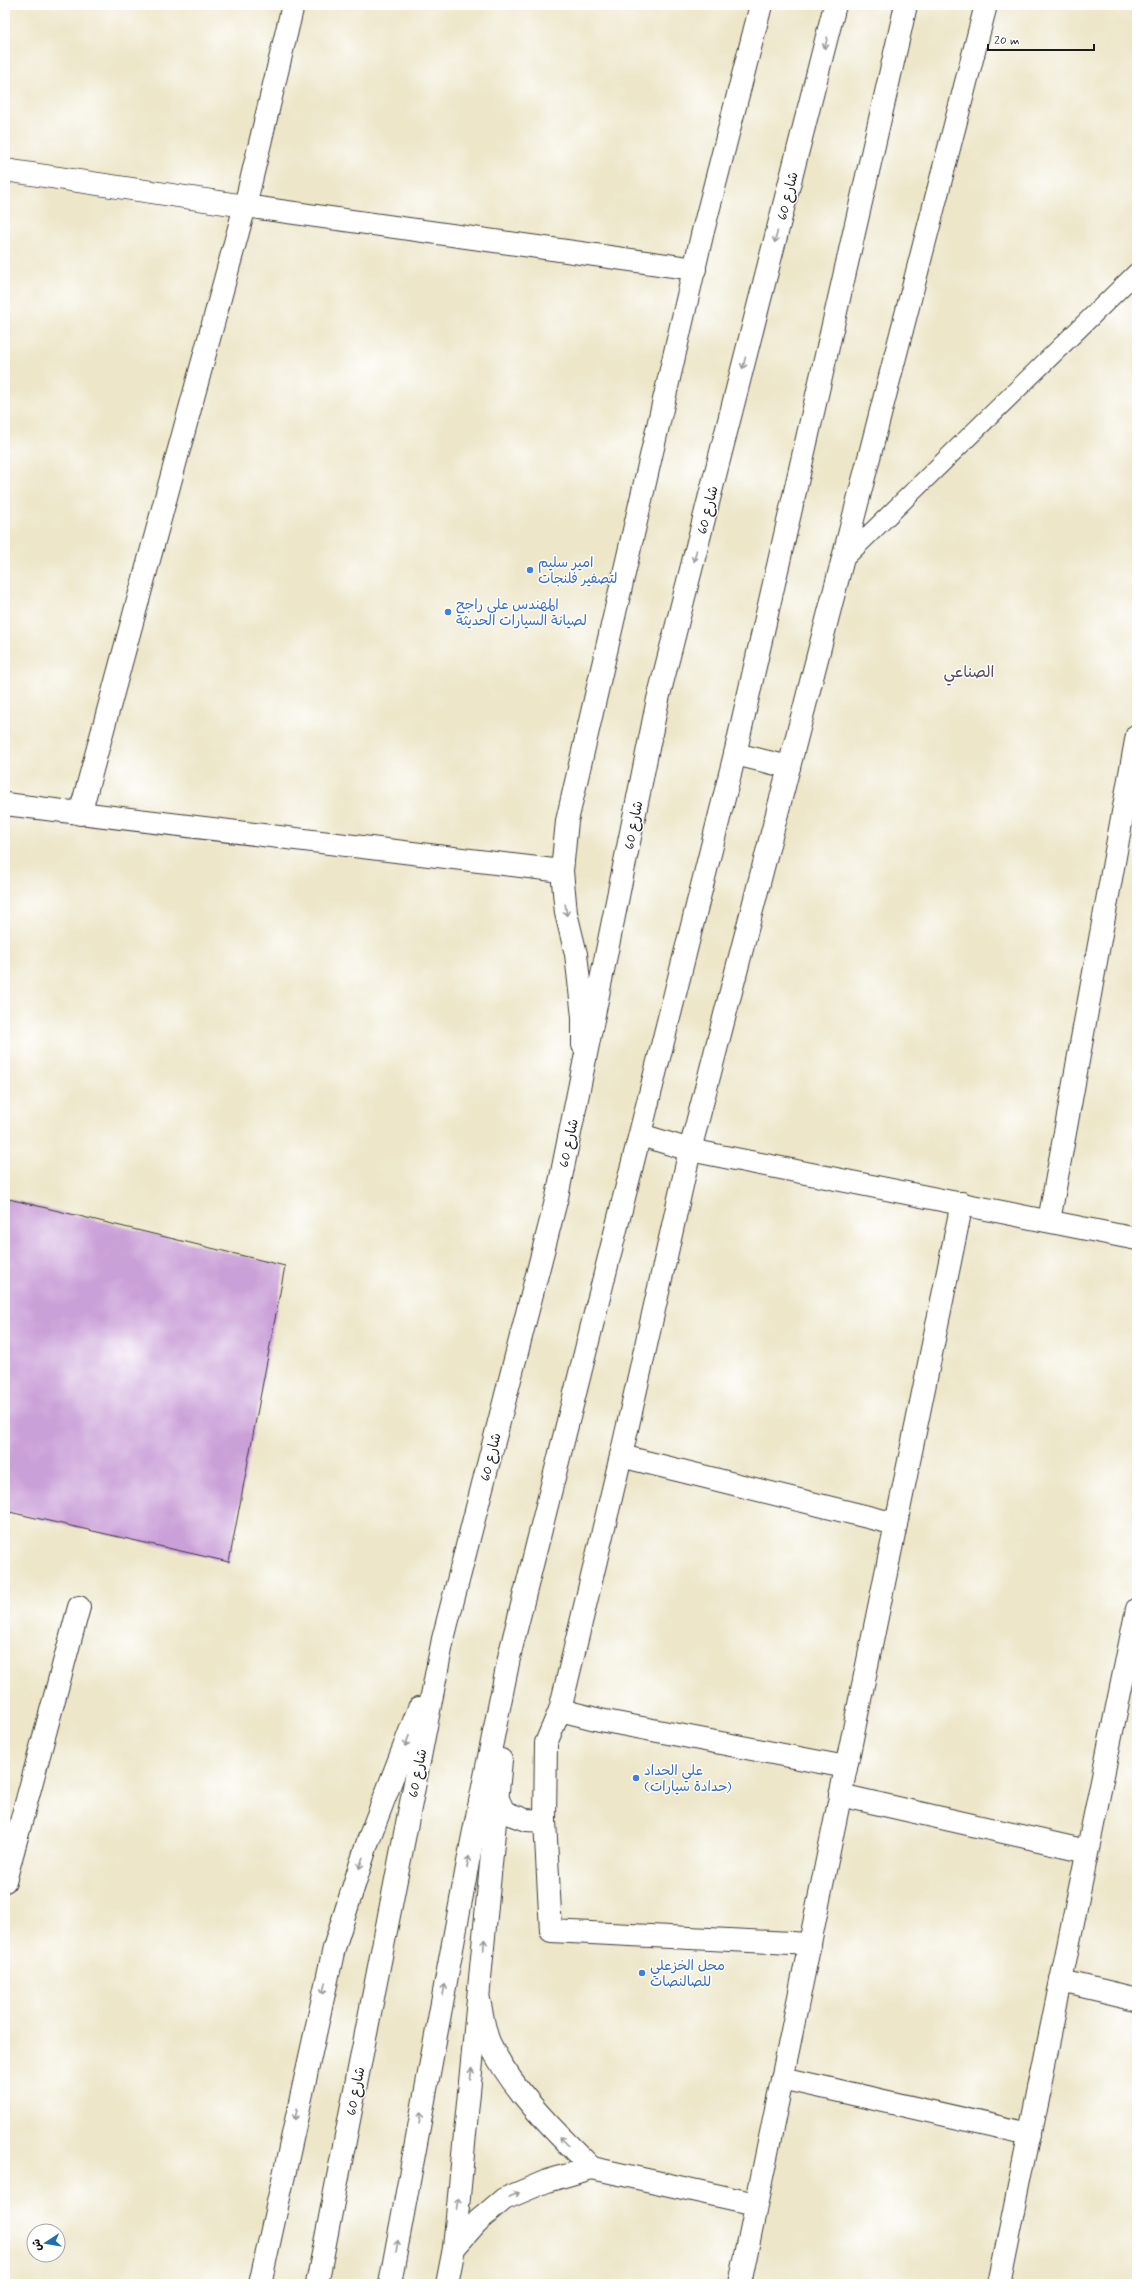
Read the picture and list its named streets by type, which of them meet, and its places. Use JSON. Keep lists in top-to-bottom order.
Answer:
{
  "streets": {
    "main road": ["شارع 60"]
  },
  "districts": ["الصناعي"],
  "places": [
    "امير سليم لتصفير فلنجات",
    "المهندس علي راجح لصيانة السيارات الحديثة",
    "علي الحداد (حدادة سيارات)",
    "محل الخزعلي للصالنصات"
  ],
  "scale_bar": "20 m",
  "north": "left"
}
